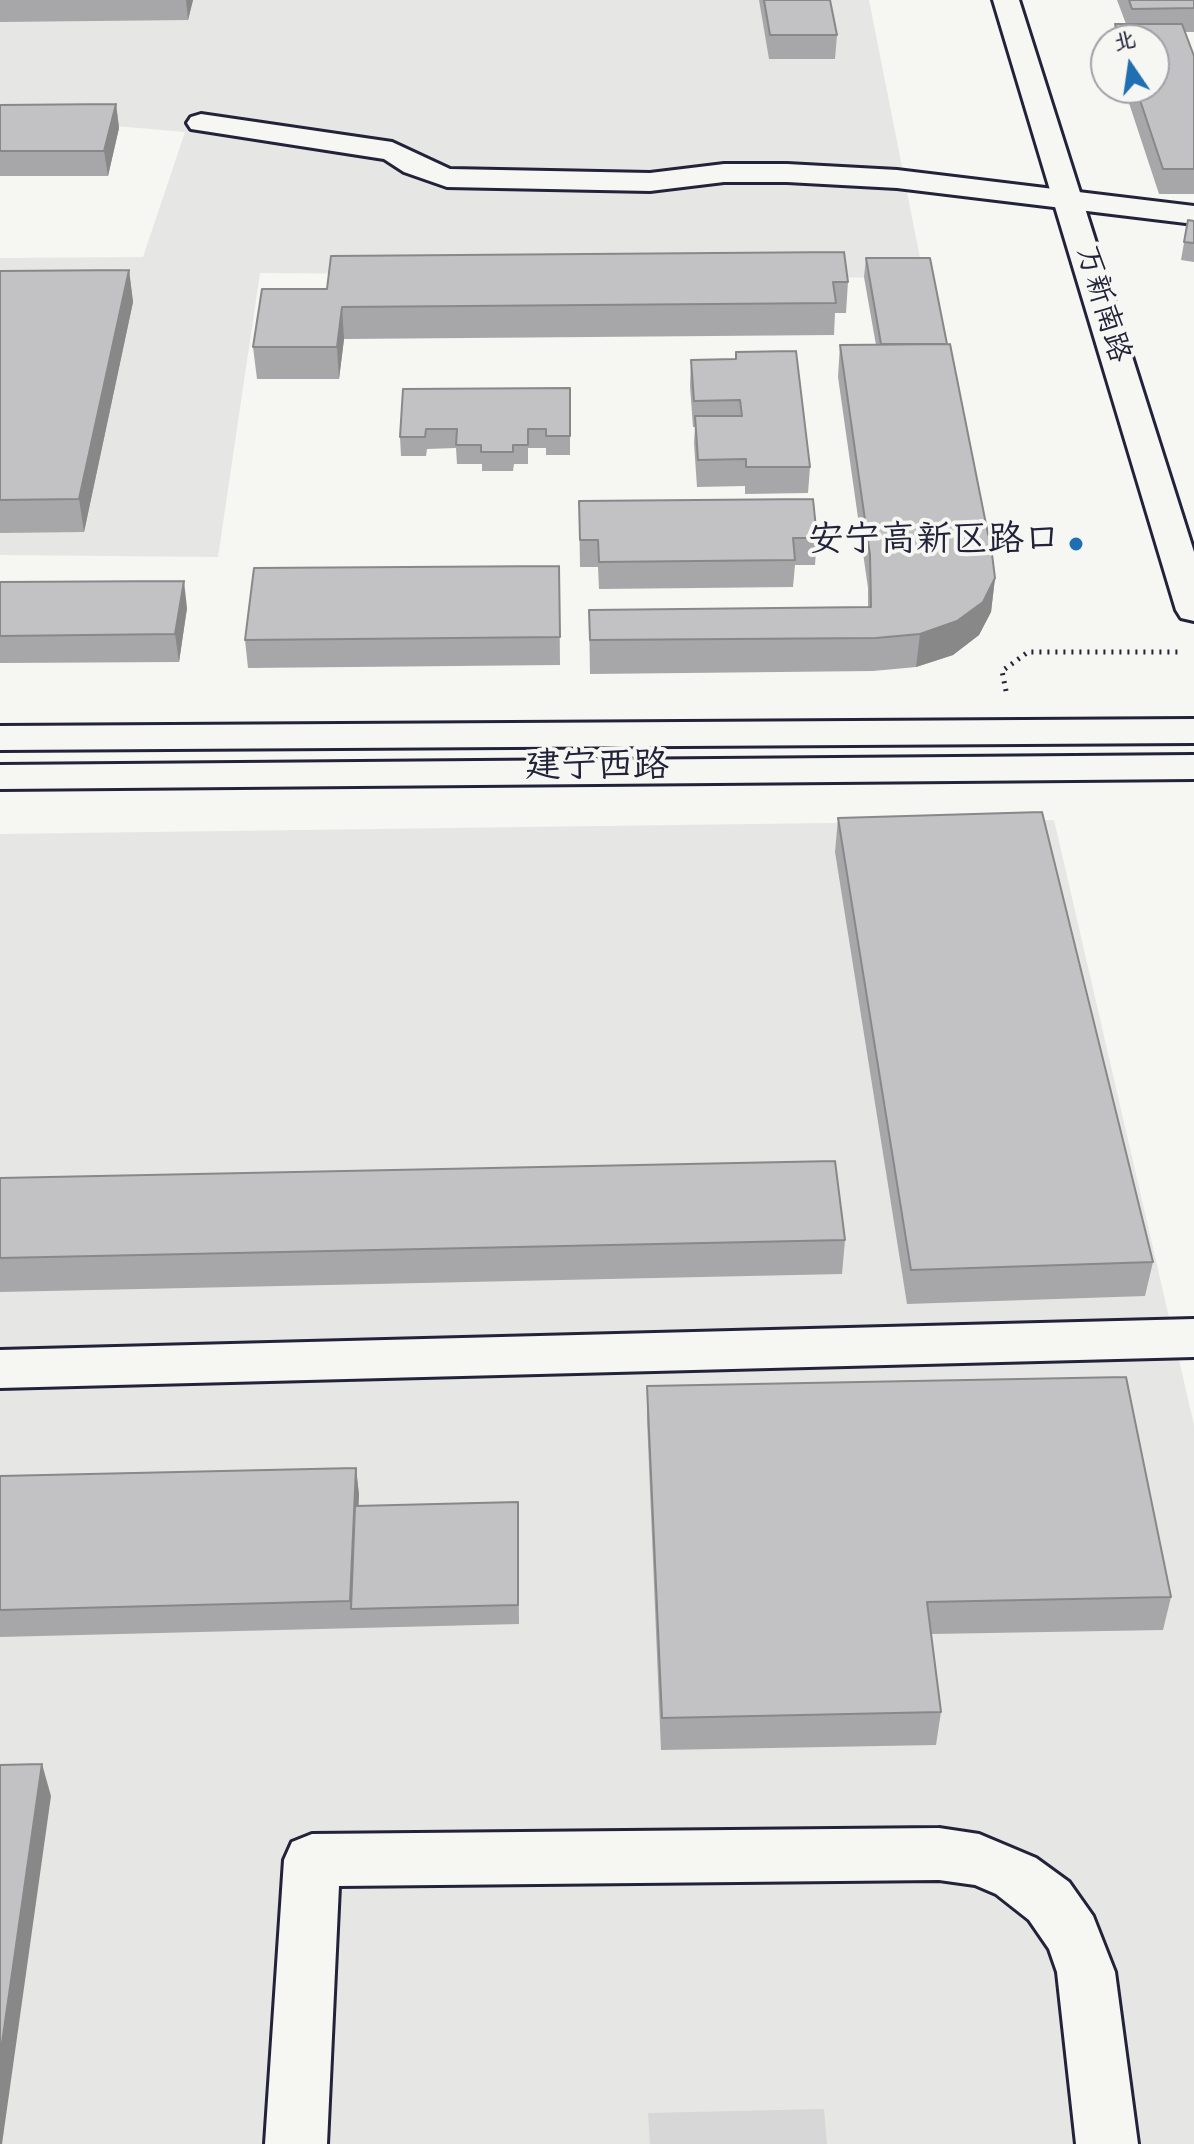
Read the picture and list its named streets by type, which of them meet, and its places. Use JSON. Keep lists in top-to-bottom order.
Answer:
{
  "streets": {
    "main road": ["万新南路", "建宁西路"]
  },
  "places": ["安宁高新区路口"],
  "north": "top"
}
